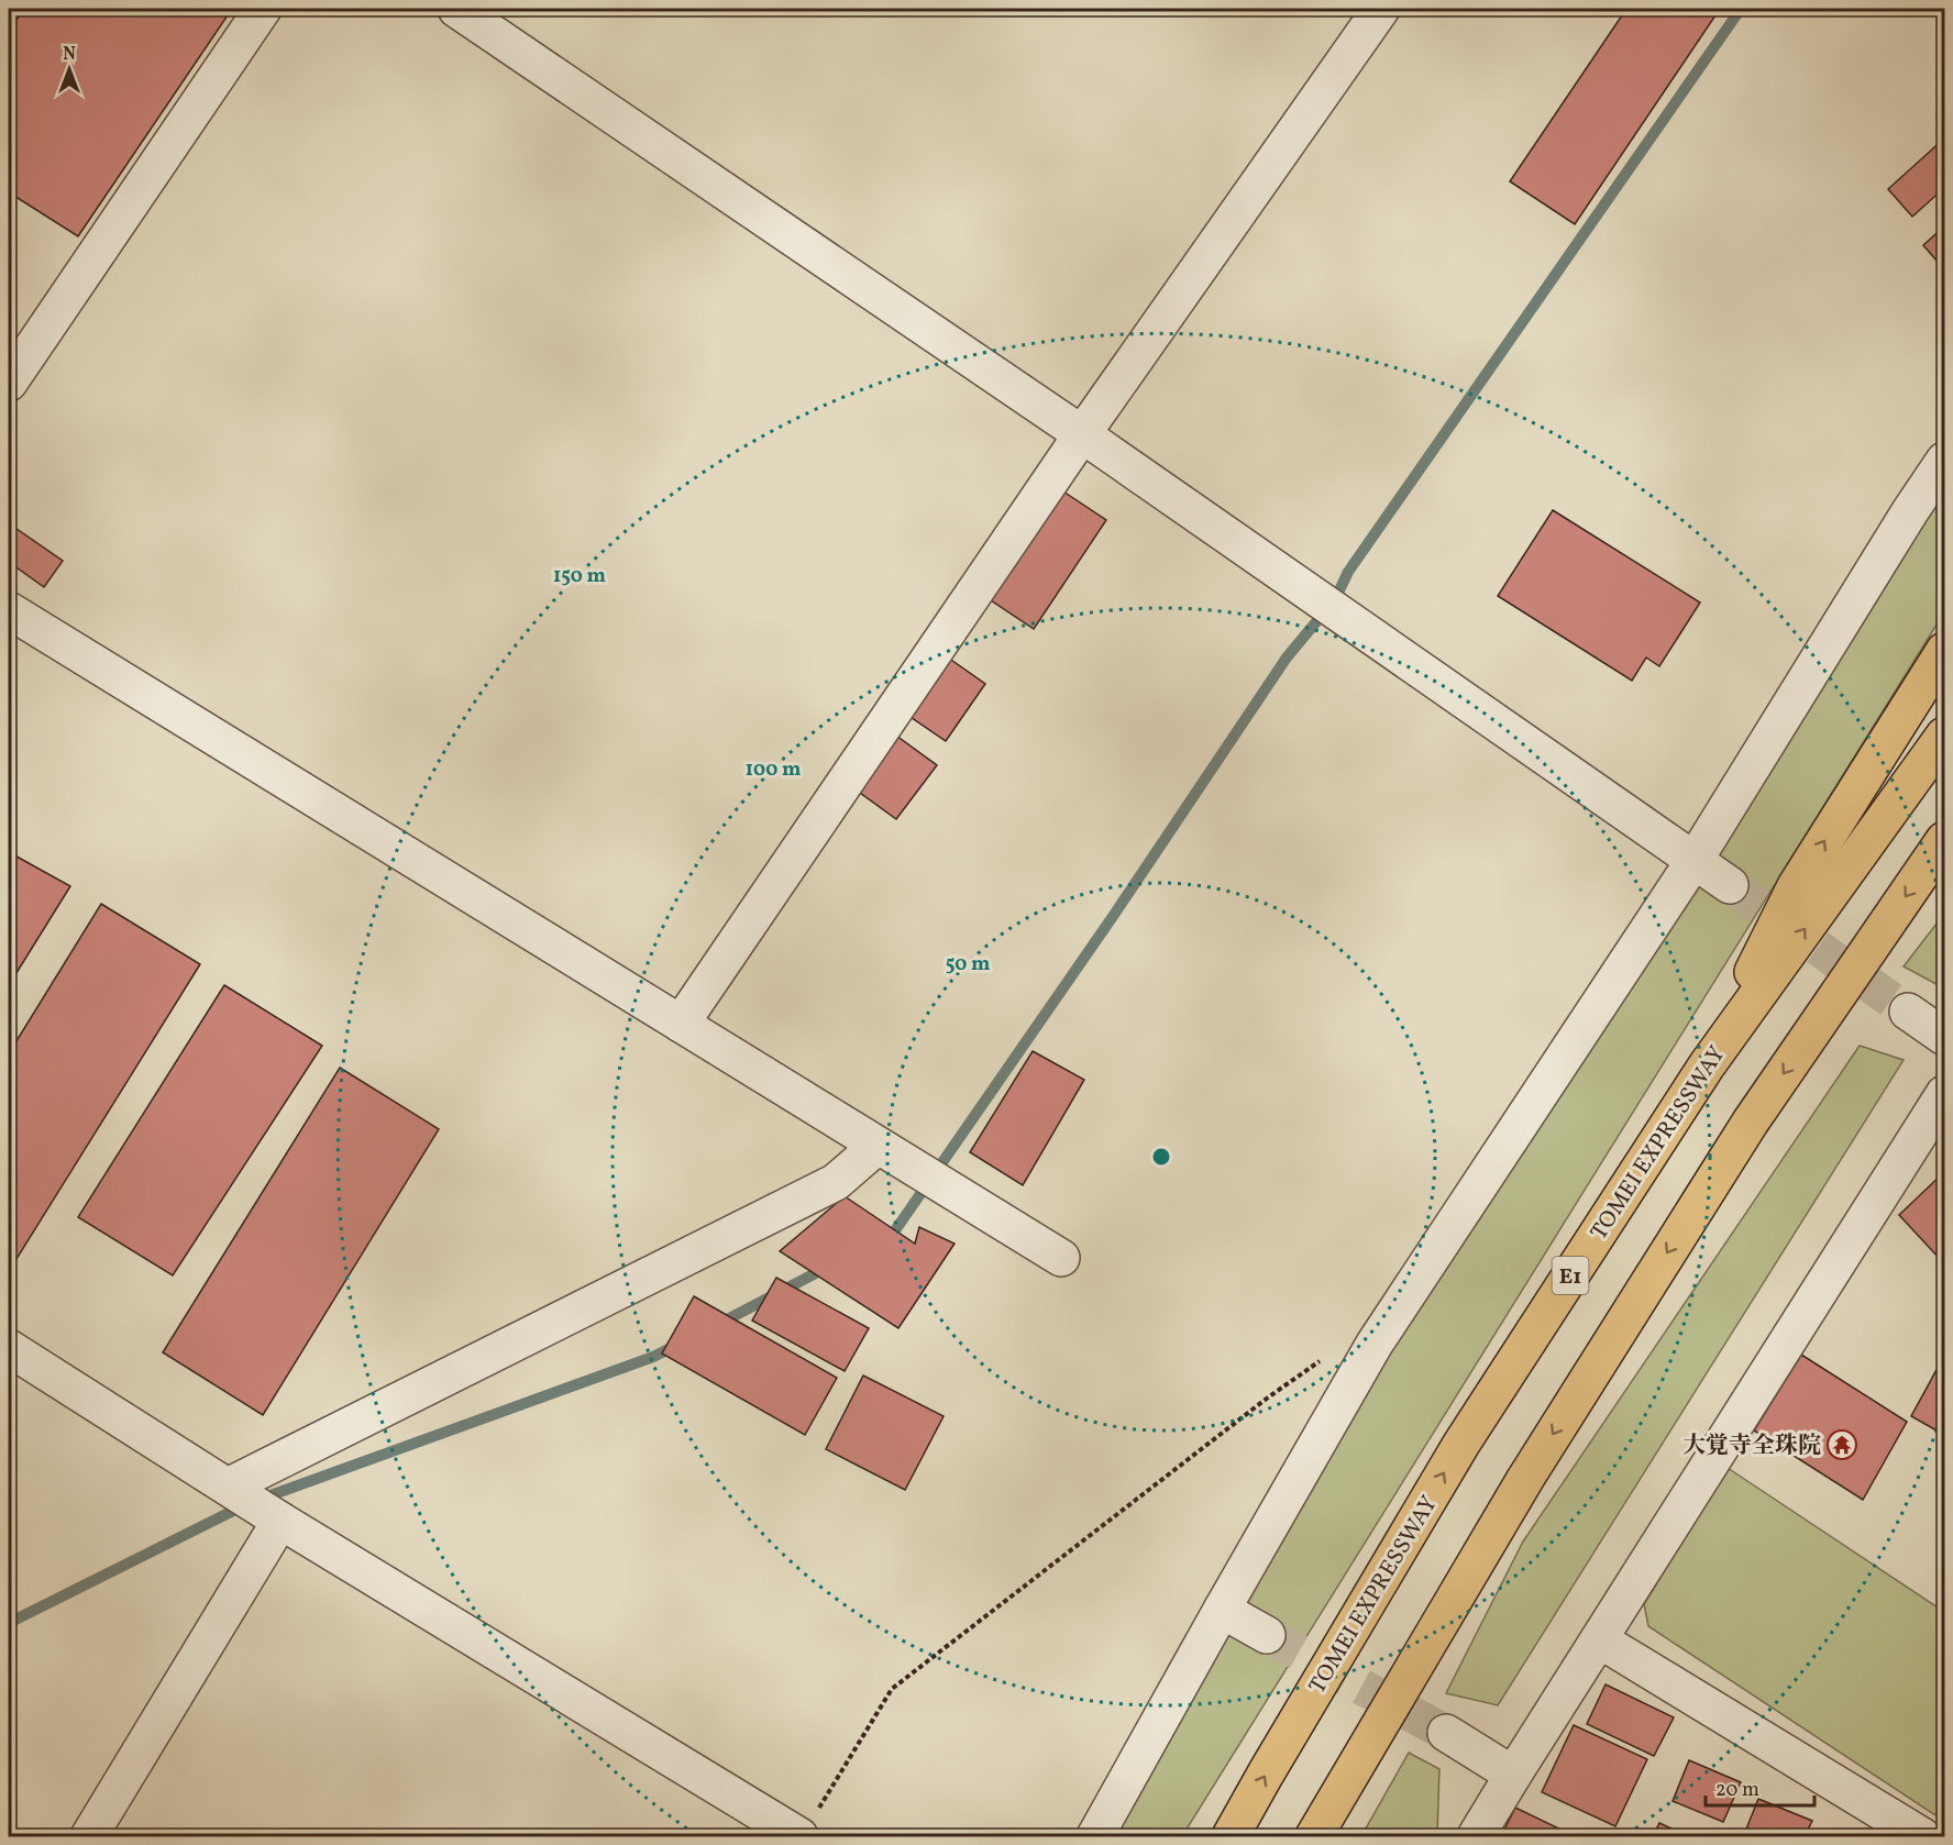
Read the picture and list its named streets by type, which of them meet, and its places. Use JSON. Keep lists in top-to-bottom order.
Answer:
{
  "streets": {
    "highway": ["TOMEI EXPRESSWAY", "E1"]
  },
  "places": {
    "temple": ["大覚寺全珠院"]
  },
  "scale_bar": "20 m",
  "north": "top",
  "rings": ["150 m", "100 m", "50 m"]
}
